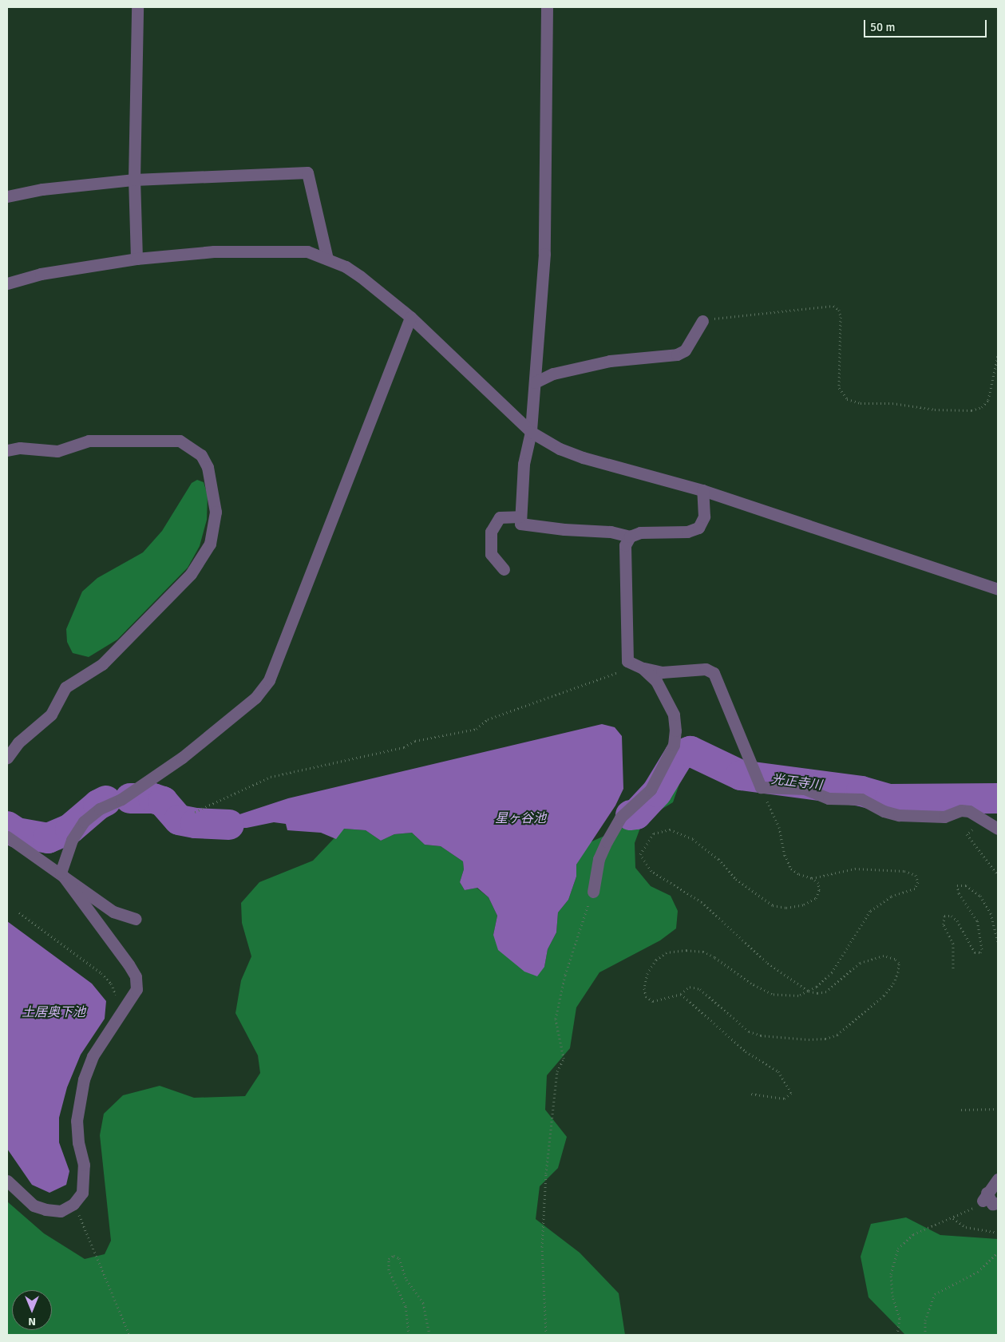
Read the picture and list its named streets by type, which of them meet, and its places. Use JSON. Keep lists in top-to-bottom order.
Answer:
{
  "water": ["光正寺川", "星ヶ谷池", "土居奥下池"],
  "scale_bar": "50 m",
  "north": "bottom"
}
